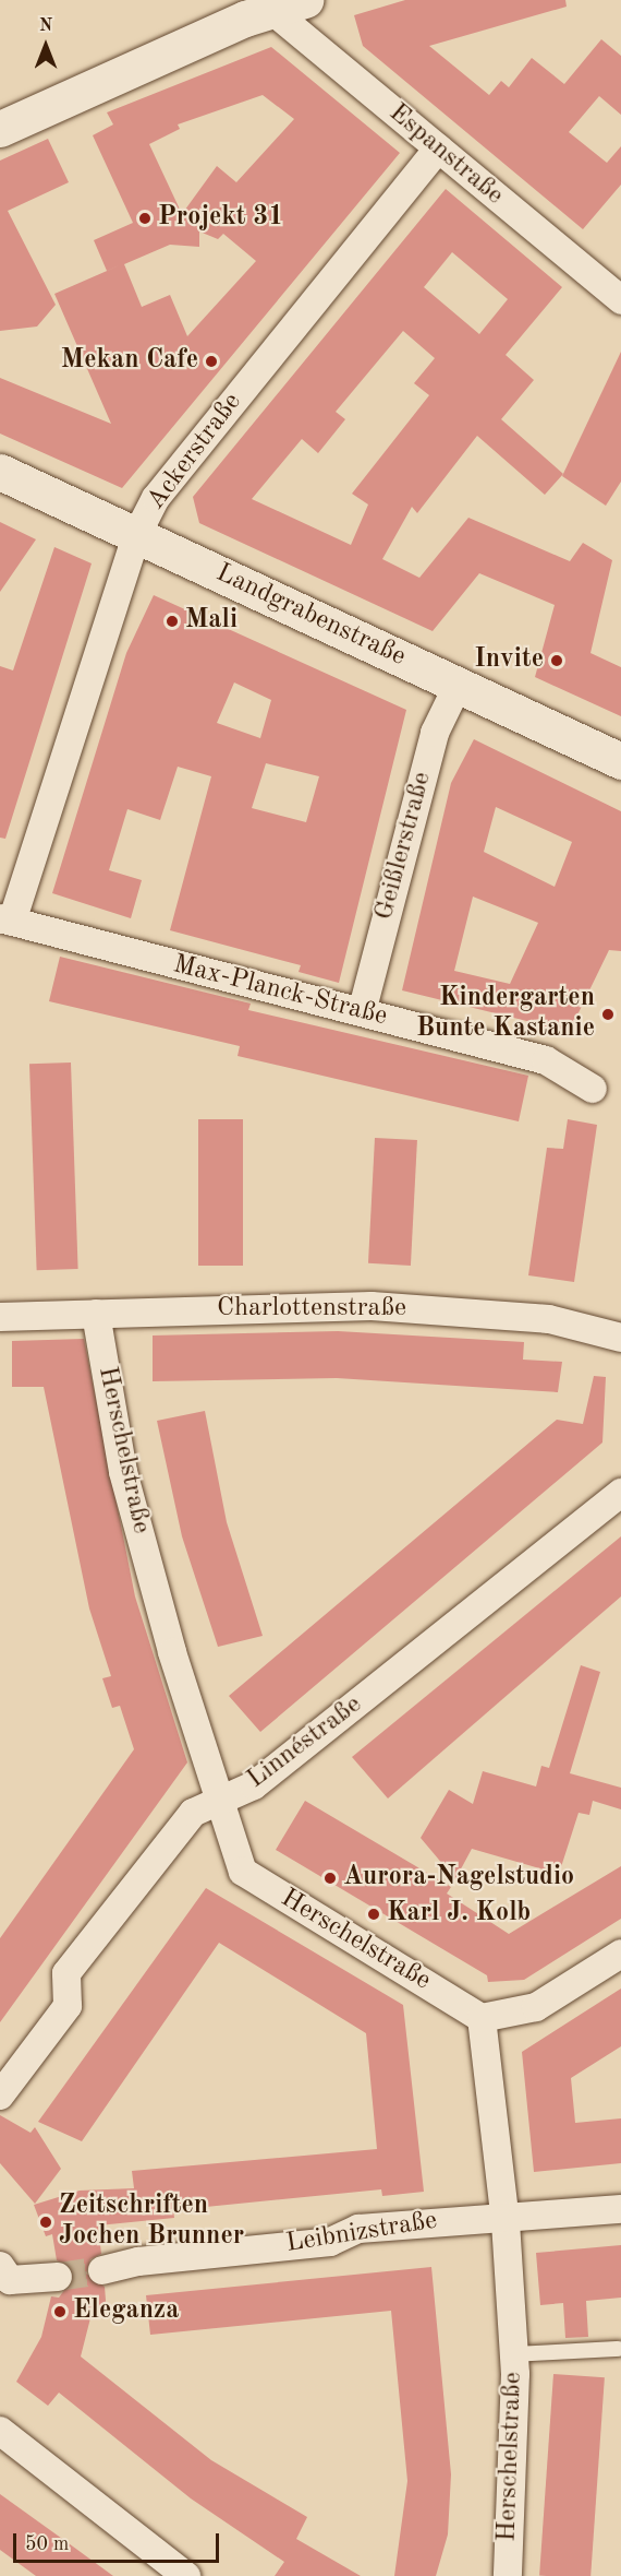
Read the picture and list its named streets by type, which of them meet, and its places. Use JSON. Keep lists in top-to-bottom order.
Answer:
{
  "streets": {
    "main road": ["Landgrabenstraße"],
    "street": [
      "Espanstraße",
      "Ackerstraße",
      "Geißlerstraße",
      "Max-Planck-Straße",
      "Charlottenstraße",
      "Herschelstraße",
      "Linnéstraße",
      "Leibnizstraße"
    ]
  },
  "crossings": [
    ["Espanstraße", "Ackerstraße"],
    ["Ackerstraße", "Landgrabenstraße"],
    ["Ackerstraße", "Max-Planck-Straße"],
    ["Landgrabenstraße", "Geißlerstraße"],
    ["Geißlerstraße", "Max-Planck-Straße"],
    ["Charlottenstraße", "Herschelstraße"],
    ["Herschelstraße", "Linnéstraße"],
    ["Herschelstraße", "Leibnizstraße"]
  ],
  "places": [
    "Projekt 31",
    "Mekan Cafe",
    "Mali",
    "Invite",
    "Kindergarten Bunte Kastanie",
    "Aurora-Nagelstudio",
    "Karl J. Kolb",
    "Zeitschriften Jochen Brunner",
    "Eleganza"
  ],
  "scale_bar": "50 m",
  "north": "top"
}
